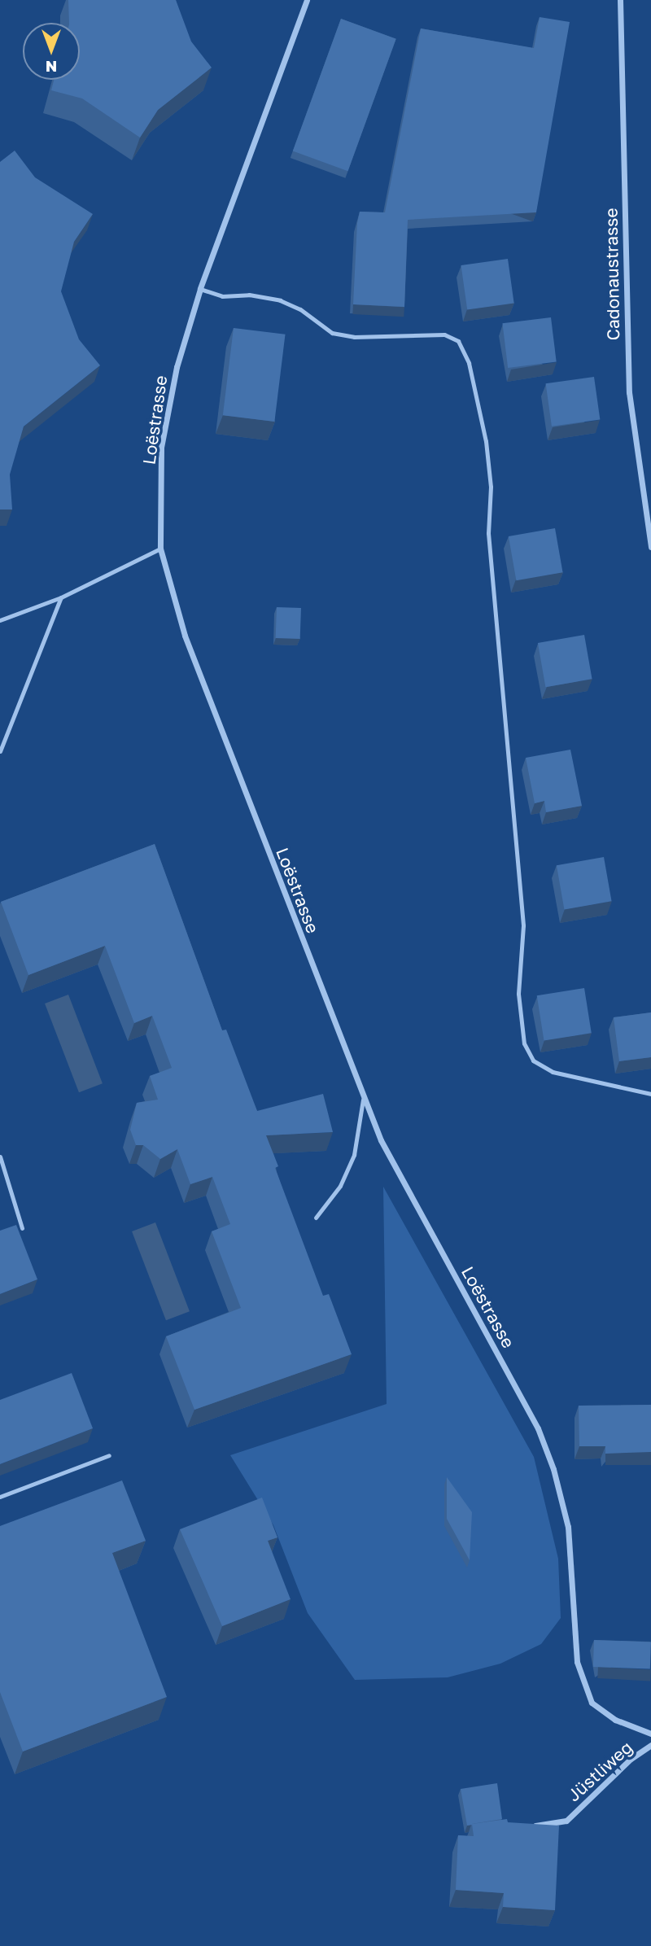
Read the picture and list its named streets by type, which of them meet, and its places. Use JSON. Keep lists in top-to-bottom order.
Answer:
{
  "streets": {
    "street": ["Cadonaustrasse", "Loëstrasse", "Jüstliweg"]
  },
  "north": "bottom"
}
